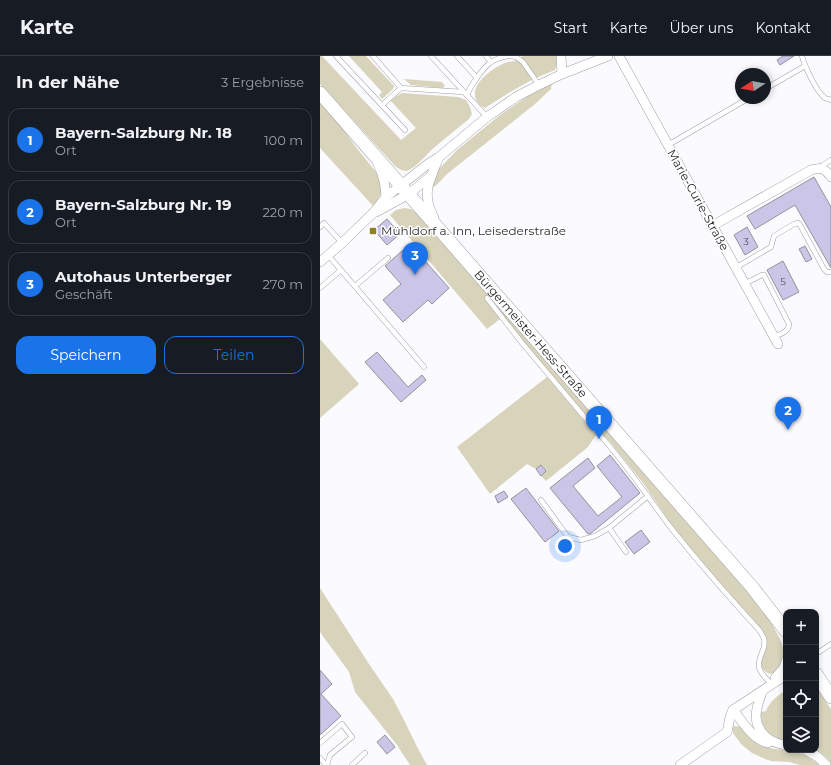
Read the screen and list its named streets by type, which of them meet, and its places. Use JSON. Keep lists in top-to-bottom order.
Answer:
{
  "streets": {
    "main road": ["Bürgermeister-Hess-Straße"],
    "street": ["Marie-Curie-Straße"]
  },
  "places": {
    "transit": ["Mühldorf a. Inn, Leisederstraße"]
  },
  "house_numbers": ["3", "5"],
  "north": "left",
  "page": {
    "header": "Karte",
    "nav": [
      "Start",
      "Karte",
      "Über uns",
      "Kontakt"
    ],
    "heading": ["In der Nähe", "3 Ergebnisse"],
    "list": [
      {
        "mark": "1",
        "name": "Bayern-Salzburg Nr. 18",
        "note": "Ort",
        "value": "100 m"
      },
      {
        "mark": "2",
        "name": "Bayern-Salzburg Nr. 19",
        "note": "Ort",
        "value": "220 m"
      },
      {
        "mark": "3",
        "name": "Autohaus Unterberger",
        "note": "Geschäft",
        "value": "270 m"
      }
    ],
    "pins": ["3", "2", "1"],
    "buttons": ["Speichern", "Teilen"],
    "map_buttons": ["+", "−"]
  }
}
